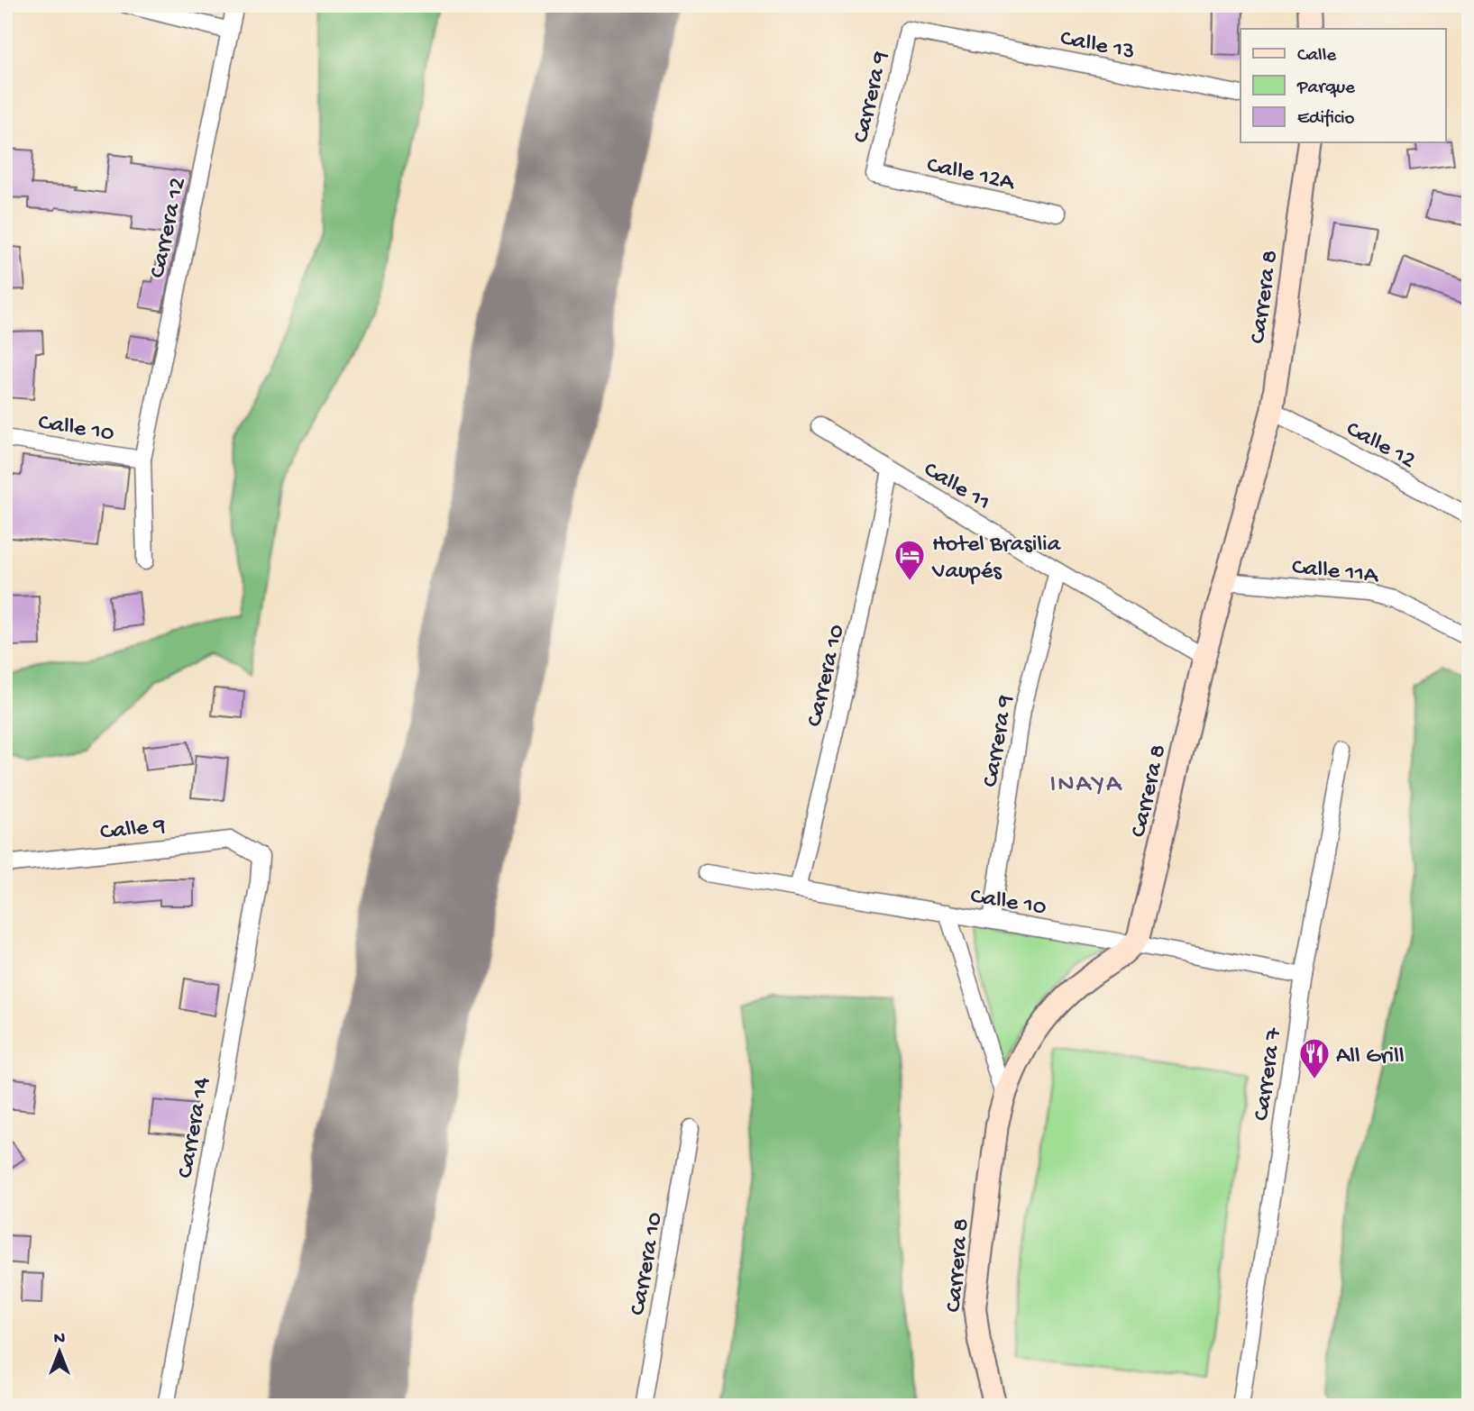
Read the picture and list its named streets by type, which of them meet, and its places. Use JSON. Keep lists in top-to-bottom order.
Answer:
{
  "streets": {
    "street": [
      "Calle 13",
      "Carrera 9",
      "Calle 12A",
      "Carrera 12",
      "Carrera 8",
      "Calle 10",
      "Calle 12",
      "Calle 11",
      "Calle 11A",
      "Carrera 10",
      "Calle 9",
      "Carrera 7",
      "Carrera 14"
    ]
  },
  "crossings": [
    ["Calle 13", "Carrera 9"],
    ["Carrera 9", "Calle 12A"],
    ["Carrera 9", "Calle 10"],
    ["Carrera 9", "Calle 11"],
    ["Carrera 12", "Calle 10"],
    ["Carrera 8", "Calle 10"],
    ["Carrera 8", "Calle 12"],
    ["Carrera 8", "Calle 11"],
    ["Carrera 8", "Calle 11A"],
    ["Calle 10", "Carrera 10"],
    ["Calle 10", "Carrera 7"],
    ["Calle 11", "Carrera 10"],
    ["Calle 9", "Carrera 14"]
  ],
  "districts": ["INAYA"],
  "places": {
    "hotel": ["Hotel Brasilia Vaupés"],
    "restaurant": ["All Grill"]
  },
  "legend": ["Calle", "Parque", "Edificio"],
  "north": "top"
}
